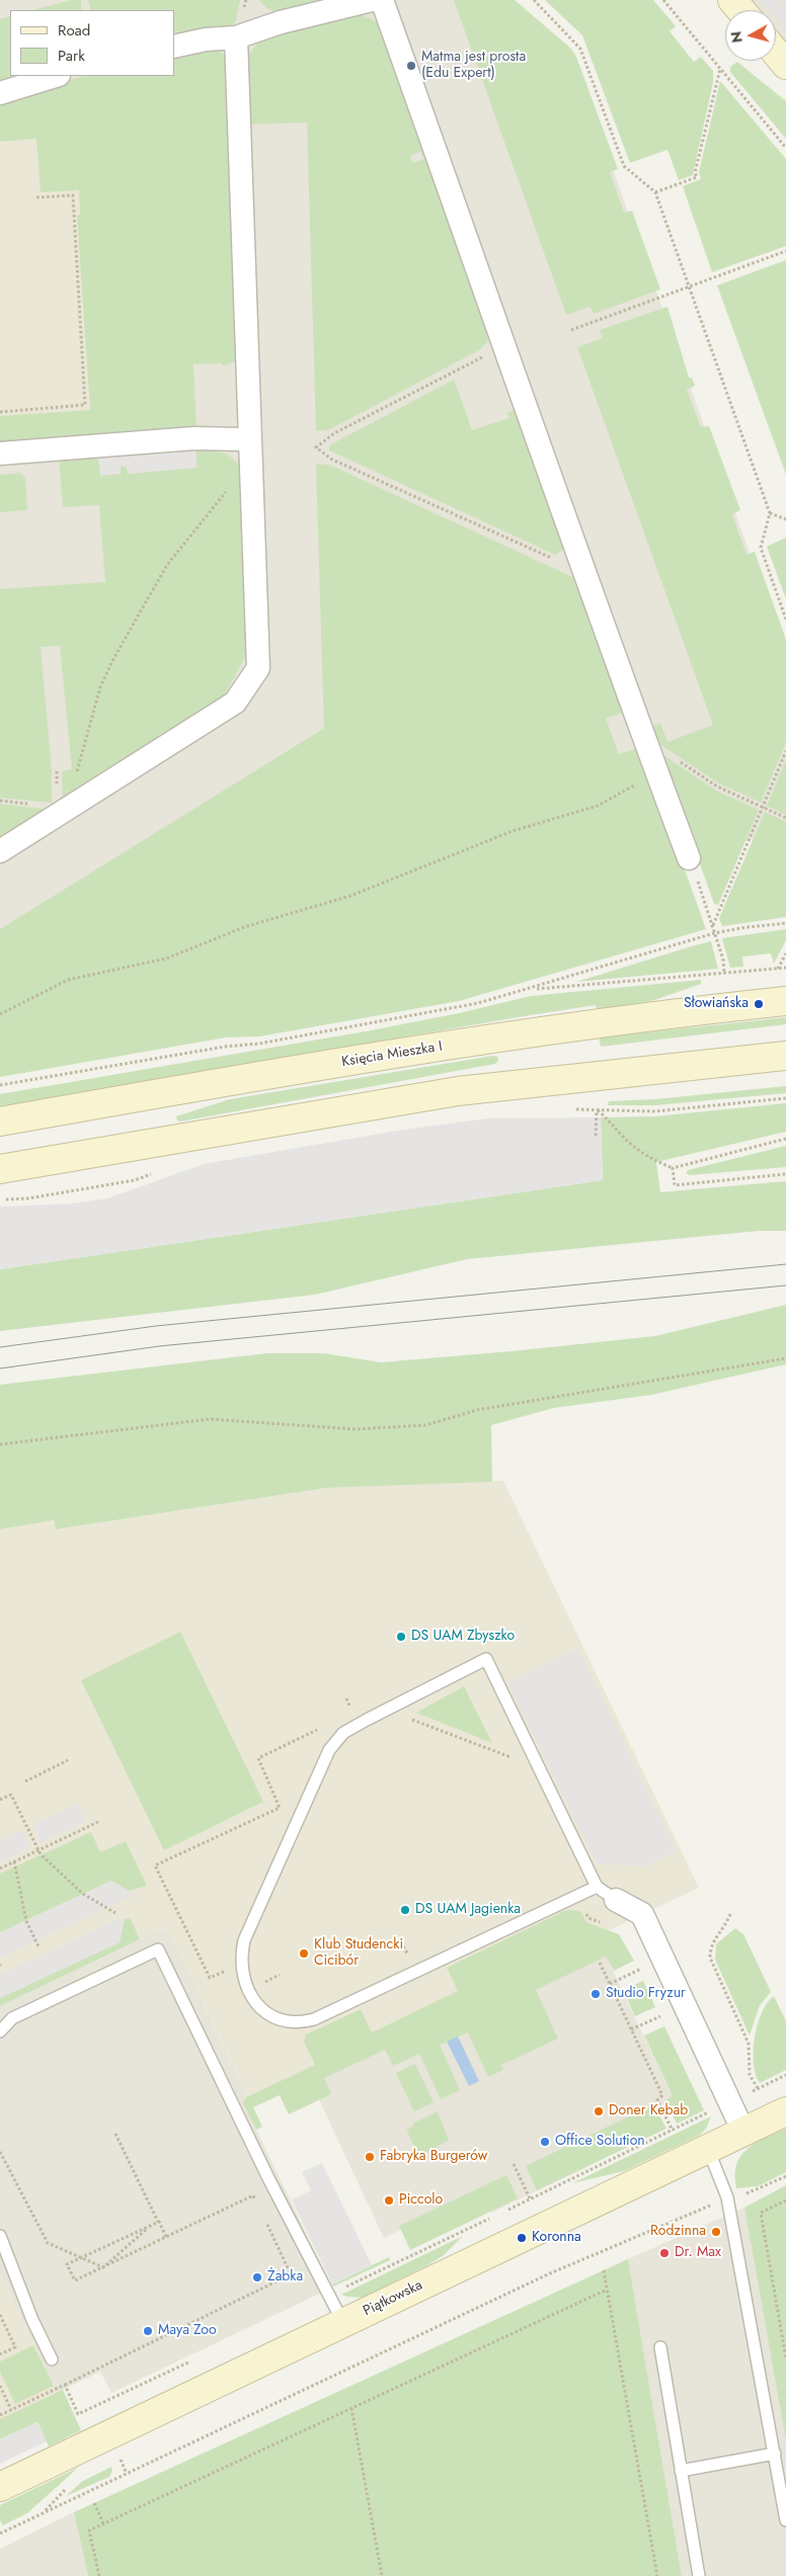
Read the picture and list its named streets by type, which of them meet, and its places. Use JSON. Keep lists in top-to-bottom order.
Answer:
{
  "streets": {
    "street": ["Księcia Mieszka I", "Piątkowska"]
  },
  "places": [
    "Matma jest prosta (Edu Expert)",
    "Słowiańska",
    "DS UAM Zbyszko",
    "DS UAM Jagienka",
    "Klub Studencki Cicibór",
    "Studio Fryzur",
    "Doner Kebab",
    "Office Solution",
    "Fabryka Burgerów",
    "Piccolo",
    "Rodzinna",
    "Koronna",
    "Dr. Max",
    "Żabka",
    "Maya Zoo"
  ],
  "legend": ["Road", "Park"],
  "north": "left"
}
